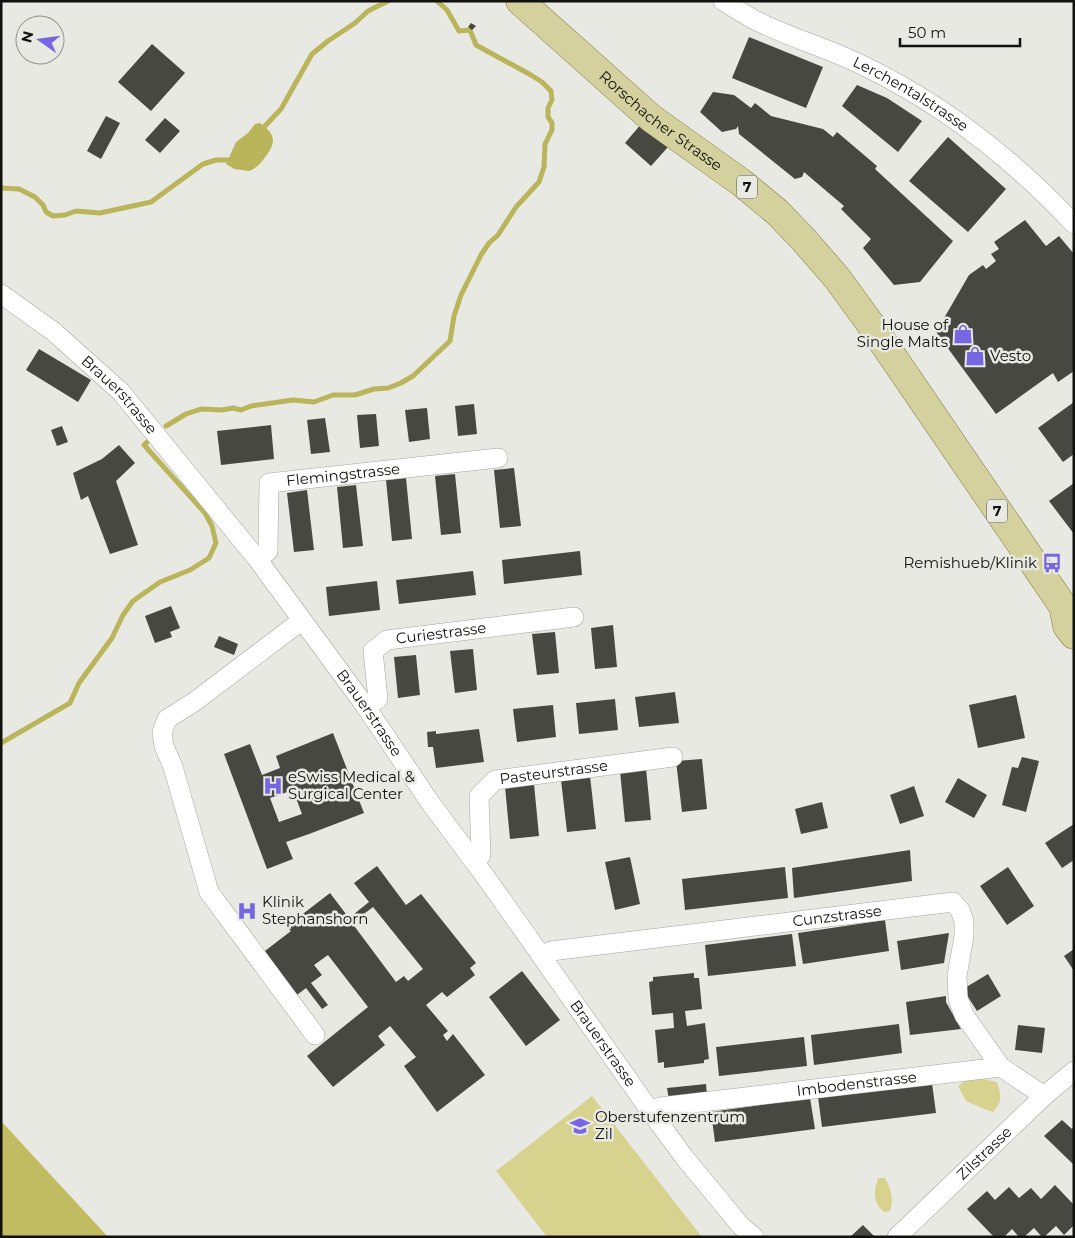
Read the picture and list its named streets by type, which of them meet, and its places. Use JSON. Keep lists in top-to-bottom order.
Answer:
{
  "streets": {
    "main road": ["Rorschacher Strasse", "7"],
    "street": [
      "Lerchentalstrasse",
      "Brauerstrasse",
      "Flemingstrasse",
      "Curiestrasse",
      "Pasteurstrasse",
      "Cunzstrasse",
      "Imbodenstrasse",
      "Zilstrasse"
    ]
  },
  "crossings": [
    ["Brauerstrasse", "Flemingstrasse"],
    ["Brauerstrasse", "Curiestrasse"],
    ["Brauerstrasse", "Pasteurstrasse"],
    ["Brauerstrasse", "Cunzstrasse"],
    ["Cunzstrasse", "Imbodenstrasse"]
  ],
  "places": {
    "shop": ["House of Single Malts", "Vesto"],
    "bus stop": ["Remishueb/Klinik"],
    "hospital": ["eSwiss Medical & Surgical Center", "Klinik Stephanshorn"],
    "school or university": ["Oberstufenzentrum Zil"]
  },
  "scale_bar": "50 m",
  "north": "left"
}
